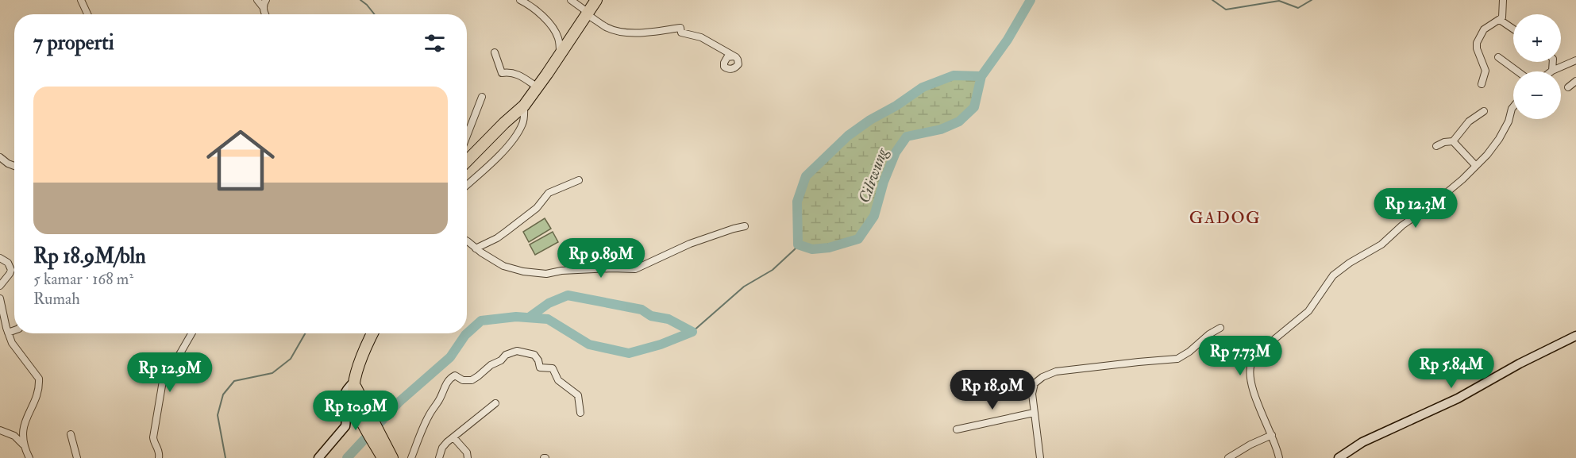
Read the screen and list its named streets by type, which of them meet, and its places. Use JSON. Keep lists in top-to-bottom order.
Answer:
{
  "districts": ["GADOG"],
  "water": ["Ciliwung"],
  "page": {
    "map_buttons": ["+", "−"],
    "heading": "7 properti",
    "list": [
      {
        "name": "Rp 18.9M/bln",
        "note": "5 kamar · 168 m² · Rumah"
      }
    ],
    "price": [
      "Rp 12.3M",
      "Rp 9.89M",
      "Rp 7.73M",
      "Rp 5.84M",
      "Rp 12.9M",
      "Rp 18.9M",
      "Rp 10.9M"
    ]
  }
}
